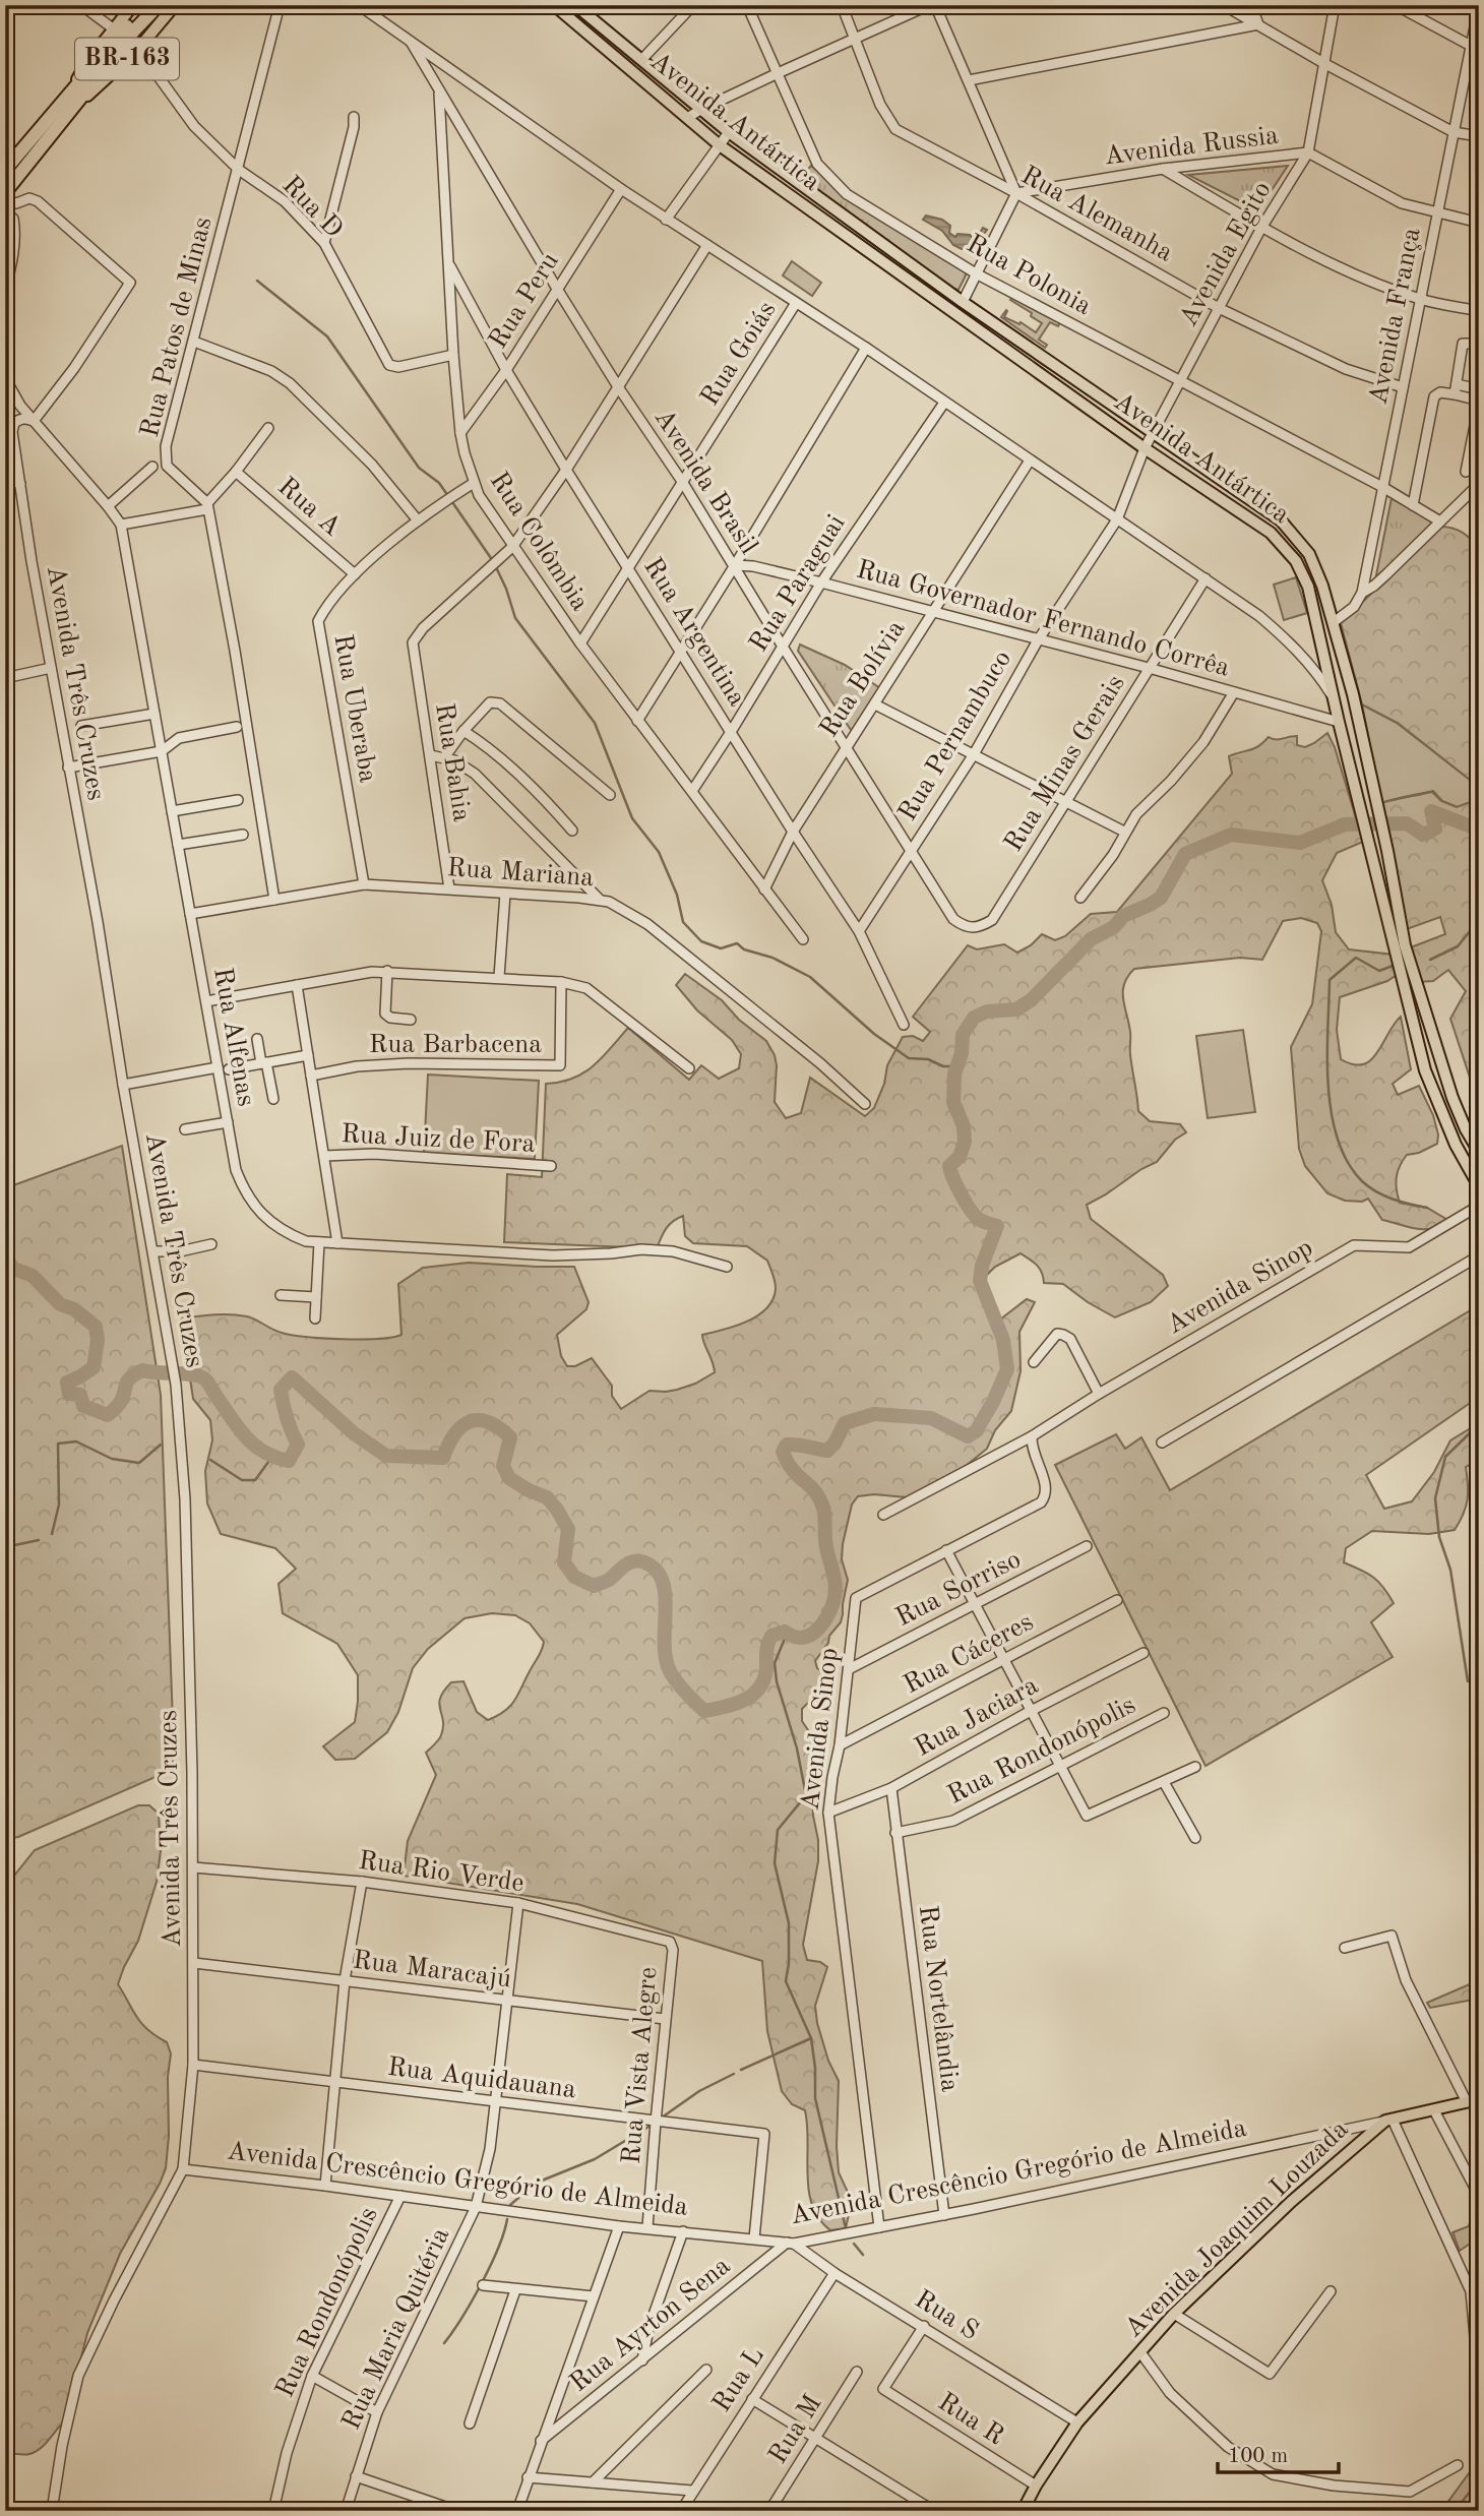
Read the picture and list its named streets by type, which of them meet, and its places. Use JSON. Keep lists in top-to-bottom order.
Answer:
{
  "streets": {
    "highway": ["BR-163"],
    "main road": ["Avenida Antártica", "Avenida Crescêncio Gregório de Almeida", "Avenida Joaquim Louzada"],
    "street": [
      "Avenida Russia",
      "Rua D",
      "Rua Alemanha",
      "Avenida Egito",
      "Rua Polonia",
      "Rua Peru",
      "Avenida França",
      "Rua Patos de Minas",
      "Rua Goiás",
      "Avenida Brasil",
      "Rua A",
      "Rua Colômbia",
      "Rua Paraguai",
      "Rua Governador Fernando Corrêa",
      "Rua Argentina",
      "Rua Bolívia",
      "Avenida Três Cruzes",
      "Rua Uberaba",
      "Rua Pernambuco",
      "Rua Bahia",
      "Rua Minas Gerais",
      "Rua Mariana",
      "Rua Alfenas",
      "Rua Barbacena",
      "Rua Juiz de Fora",
      "Avenida Sinop",
      "Rua Sorriso",
      "Rua Cáceres",
      "Rua Jaciara",
      "Rua Rondonópolis",
      "Rua Rio Verde",
      "Rua Maracajú",
      "Rua Nortelândia",
      "Rua Vista Alegre",
      "Rua Aquidauana",
      "Rua S",
      "Rua Ayrton Sena",
      "Rua Maria Quitéria",
      "Rua L",
      "Rua R",
      "Rua M"
    ]
  },
  "crossings": [
    ["BR-163", "Rua D"],
    ["Avenida Antártica", "Avenida Egito"],
    ["Avenida Antártica", "Rua Governador Fernando Corrêa"],
    ["Avenida Antártica", "Rua Pernambuco"],
    ["Avenida Russia", "Rua Alemanha"],
    ["Avenida Russia", "Avenida Egito"],
    ["Avenida Russia", "Avenida França"],
    ["Rua D", "Rua Patos de Minas"],
    ["Rua D", "Rua Colômbia"],
    ["Rua Alemanha", "Avenida Egito"],
    ["Rua Alemanha", "Avenida França"],
    ["Avenida Egito", "Rua Polonia"],
    ["Avenida Egito", "Rua Pernambuco"],
    ["Rua Polonia", "Avenida França"],
    ["Rua Peru", "Avenida Brasil"],
    ["Rua Peru", "Rua Colômbia"],
    ["Rua Peru", "Rua Argentina"],
    ["Rua Goiás", "Avenida Brasil"],
    ["Rua Goiás", "Rua Colômbia"],
    ["Rua Goiás", "Rua Argentina"],
    ["Avenida Brasil", "Rua Colômbia"],
    ["Avenida Brasil", "Rua Paraguai"],
    ["Avenida Brasil", "Rua Governador Fernando Corrêa"],
    ["Avenida Brasil", "Rua Bolívia"],
    ["Avenida Brasil", "Rua Pernambuco"],
    ["Avenida Brasil", "Rua Minas Gerais"],
    ["Rua A", "Rua Uberaba"],
    ["Rua Colômbia", "Rua Paraguai"],
    ["Rua Colômbia", "Rua Argentina"],
    ["Rua Colômbia", "Rua Bolívia"],
    ["Rua Colômbia", "Rua Uberaba"],
    ["Rua Colômbia", "Rua Bahia"],
    ["Rua Paraguai", "Rua Governador Fernando Corrêa"],
    ["Rua Paraguai", "Rua Argentina"],
    ["Rua Governador Fernando Corrêa", "Rua Bolívia"],
    ["Rua Governador Fernando Corrêa", "Rua Pernambuco"],
    ["Rua Governador Fernando Corrêa", "Rua Minas Gerais"],
    ["Rua Argentina", "Rua Bolívia"],
    ["Rua Argentina", "Rua Pernambuco"],
    ["Avenida Três Cruzes", "Rua Alfenas"],
    ["Avenida Três Cruzes", "Rua Rio Verde"],
    ["Avenida Três Cruzes", "Rua Maracajú"],
    ["Avenida Três Cruzes", "Rua Aquidauana"],
    ["Avenida Três Cruzes", "Avenida Crescêncio Gregório de Almeida"],
    ["Rua Uberaba", "Rua Mariana"],
    ["Rua Bahia", "Rua Mariana"],
    ["Rua Mariana", "Rua Alfenas"],
    ["Avenida Sinop", "Rua Sorriso"],
    ["Avenida Sinop", "Rua Cáceres"],
    ["Avenida Sinop", "Rua Jaciara"],
    ["Avenida Sinop", "Avenida Crescêncio Gregório de Almeida"],
    ["Rua Jaciara", "Rua Nortelândia"],
    ["Rua Rondonópolis", "Rua Nortelândia"],
    ["Rua Rondonópolis", "Avenida Crescêncio Gregório de Almeida"],
    ["Rua Rio Verde", "Rua Vista Alegre"],
    ["Rua Rio Verde", "Rua Maria Quitéria"],
    ["Rua Maracajú", "Rua Vista Alegre"],
    ["Rua Maracajú", "Rua Maria Quitéria"],
    ["Rua Nortelândia", "Avenida Crescêncio Gregório de Almeida"],
    ["Rua Vista Alegre", "Rua Aquidauana"],
    ["Rua Vista Alegre", "Avenida Crescêncio Gregório de Almeida"],
    ["Rua Aquidauana", "Avenida Crescêncio Gregório de Almeida"],
    ["Rua Aquidauana", "Rua Maria Quitéria"],
    ["Avenida Crescêncio Gregório de Almeida", "Avenida Joaquim Louzada"],
    ["Avenida Crescêncio Gregório de Almeida", "Rua S"],
    ["Avenida Crescêncio Gregório de Almeida", "Rua Ayrton Sena"],
    ["Avenida Crescêncio Gregório de Almeida", "Rua Maria Quitéria"],
    ["Avenida Joaquim Louzada", "Rua S"],
    ["Avenida Joaquim Louzada", "Rua R"],
    ["Rua S", "Rua Ayrton Sena"],
    ["Rua S", "Rua L"],
    ["Rua S", "Rua R"]
  ],
  "scale_bar": "100 m"
}
